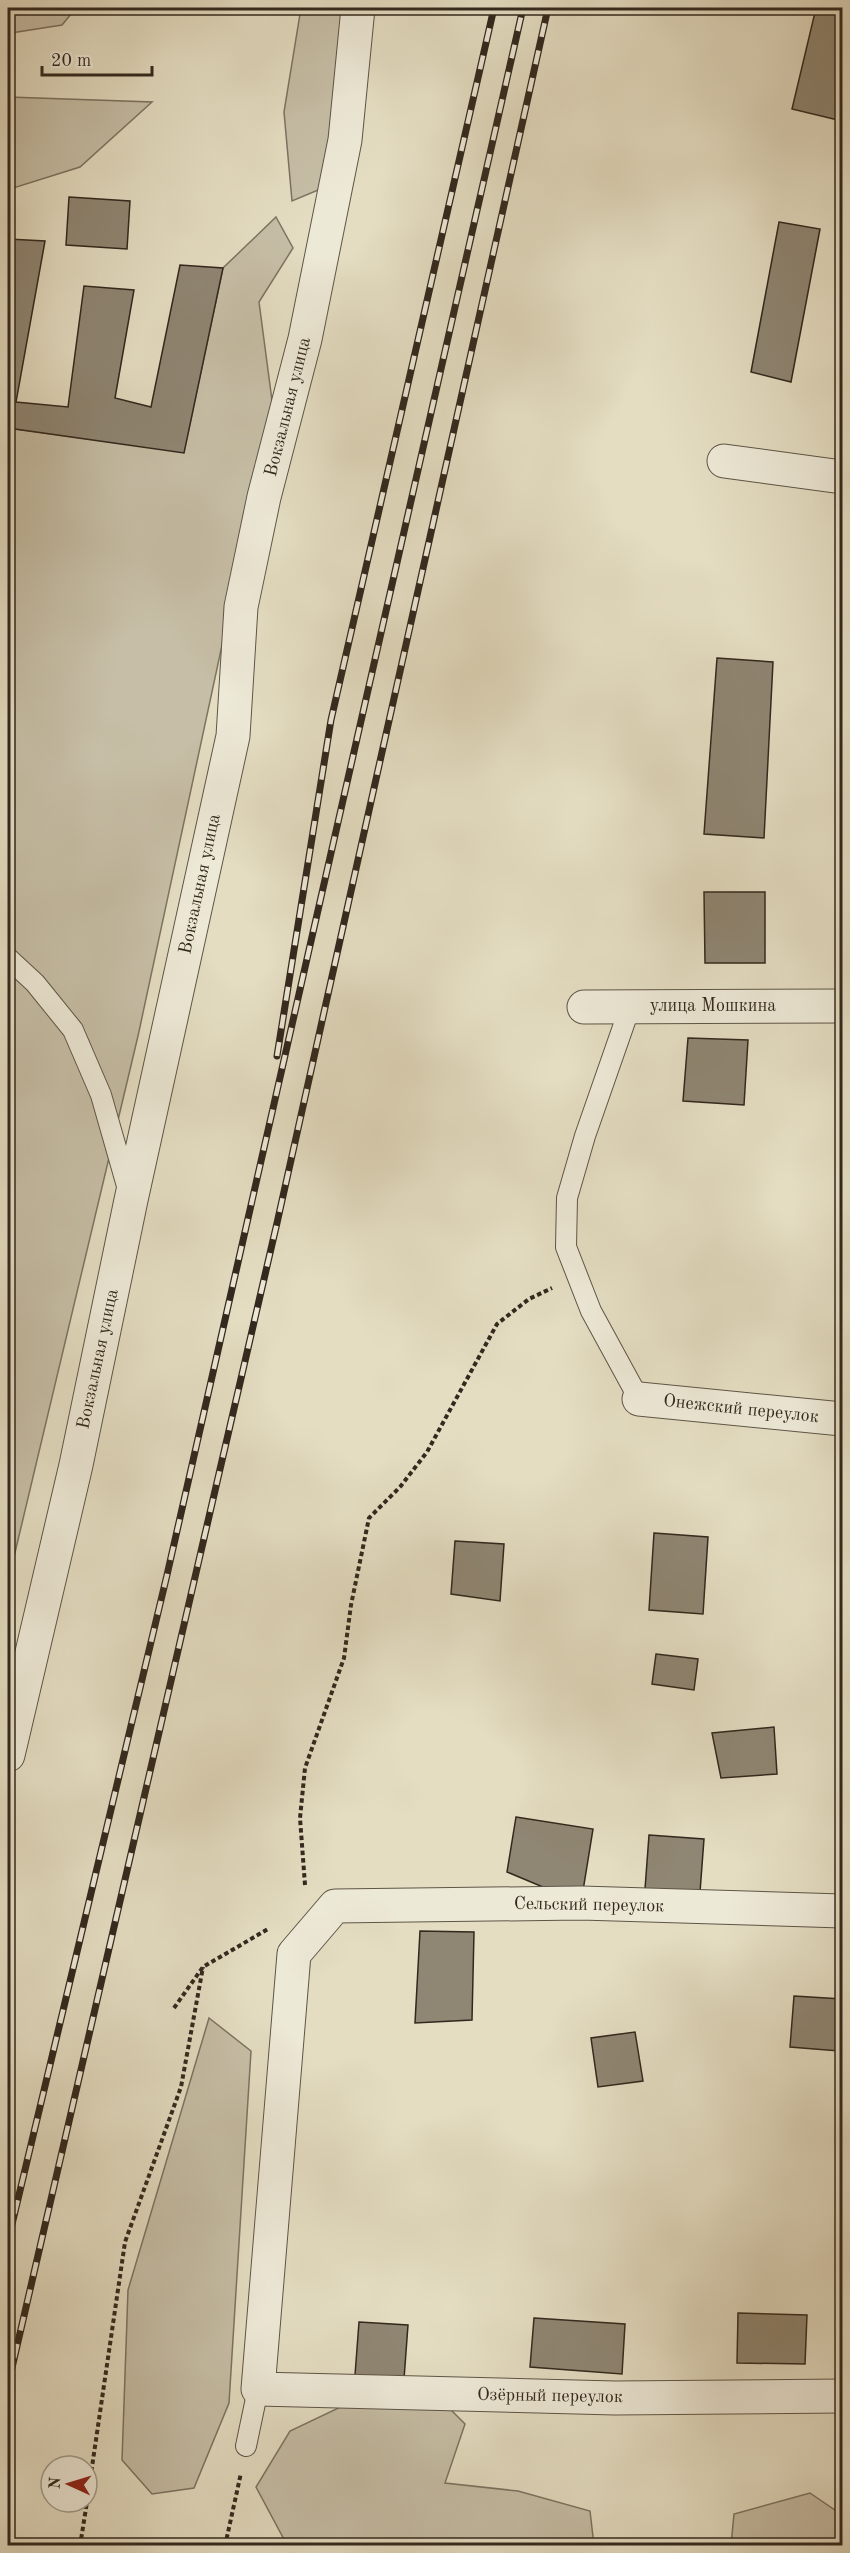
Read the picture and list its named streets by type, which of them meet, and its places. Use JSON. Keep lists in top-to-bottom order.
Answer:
{
  "streets": {
    "street": [
      "Вокзальная улица",
      "улица Мошкина",
      "Онежский переулок",
      "Сельский переулок",
      "Озёрный переулок"
    ]
  },
  "scale_bar": "20 m",
  "north": "left"
}
